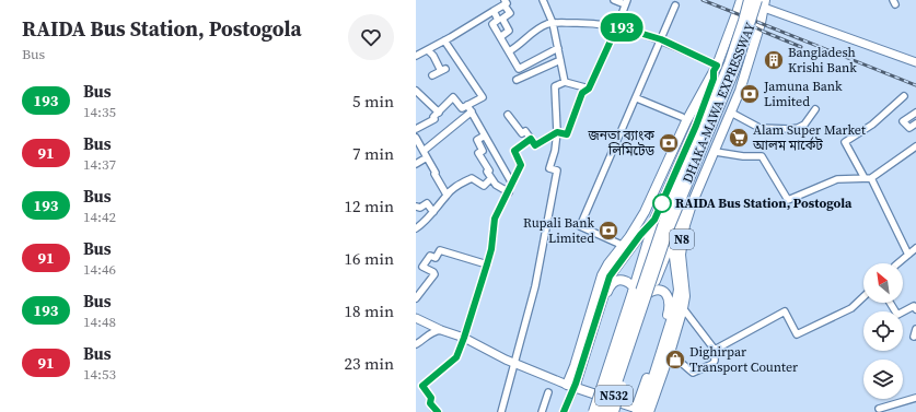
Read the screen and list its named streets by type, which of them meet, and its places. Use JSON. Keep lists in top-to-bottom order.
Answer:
{
  "streets": {
    "highway": ["DHAKA-MAWA EXPRESSWAY", "N8", "N532"]
  },
  "crossings": [
    ["DHAKA-MAWA EXPRESSWAY", "N8"],
    ["N8", "N532"]
  ],
  "places": {
    "building": ["Bangladesh Krishi Bank"],
    "bank": ["Jamuna Bank Limited", "জনতা ব্যাংক লিমিটেড", "Rupali Bank Limited"],
    "supermarket": ["Alam Super Market আলম মার্কেট"],
    "other": ["RAIDA Bus Station, Postogola"],
    "shop": ["Dighirpar Transport Counter"]
  },
  "lines": ["bus line 193"],
  "north": "top left",
  "page": {
    "heading": ["RAIDA Bus Station, Postogola", "Bus"],
    "on_map": "193",
    "list": [
      {
        "mark": "193",
        "name": "Bus",
        "note": "14:35",
        "value": "5 min"
      },
      {
        "mark": "91",
        "name": "Bus",
        "note": "14:37",
        "value": "7 min"
      },
      {
        "mark": "193",
        "name": "Bus",
        "note": "14:42",
        "value": "12 min"
      },
      {
        "mark": "91",
        "name": "Bus",
        "note": "14:46",
        "value": "16 min"
      },
      {
        "mark": "193",
        "name": "Bus",
        "note": "14:48",
        "value": "18 min"
      },
      {
        "mark": "91",
        "name": "Bus",
        "note": "14:53",
        "value": "23 min"
      }
    ]
  }
}
